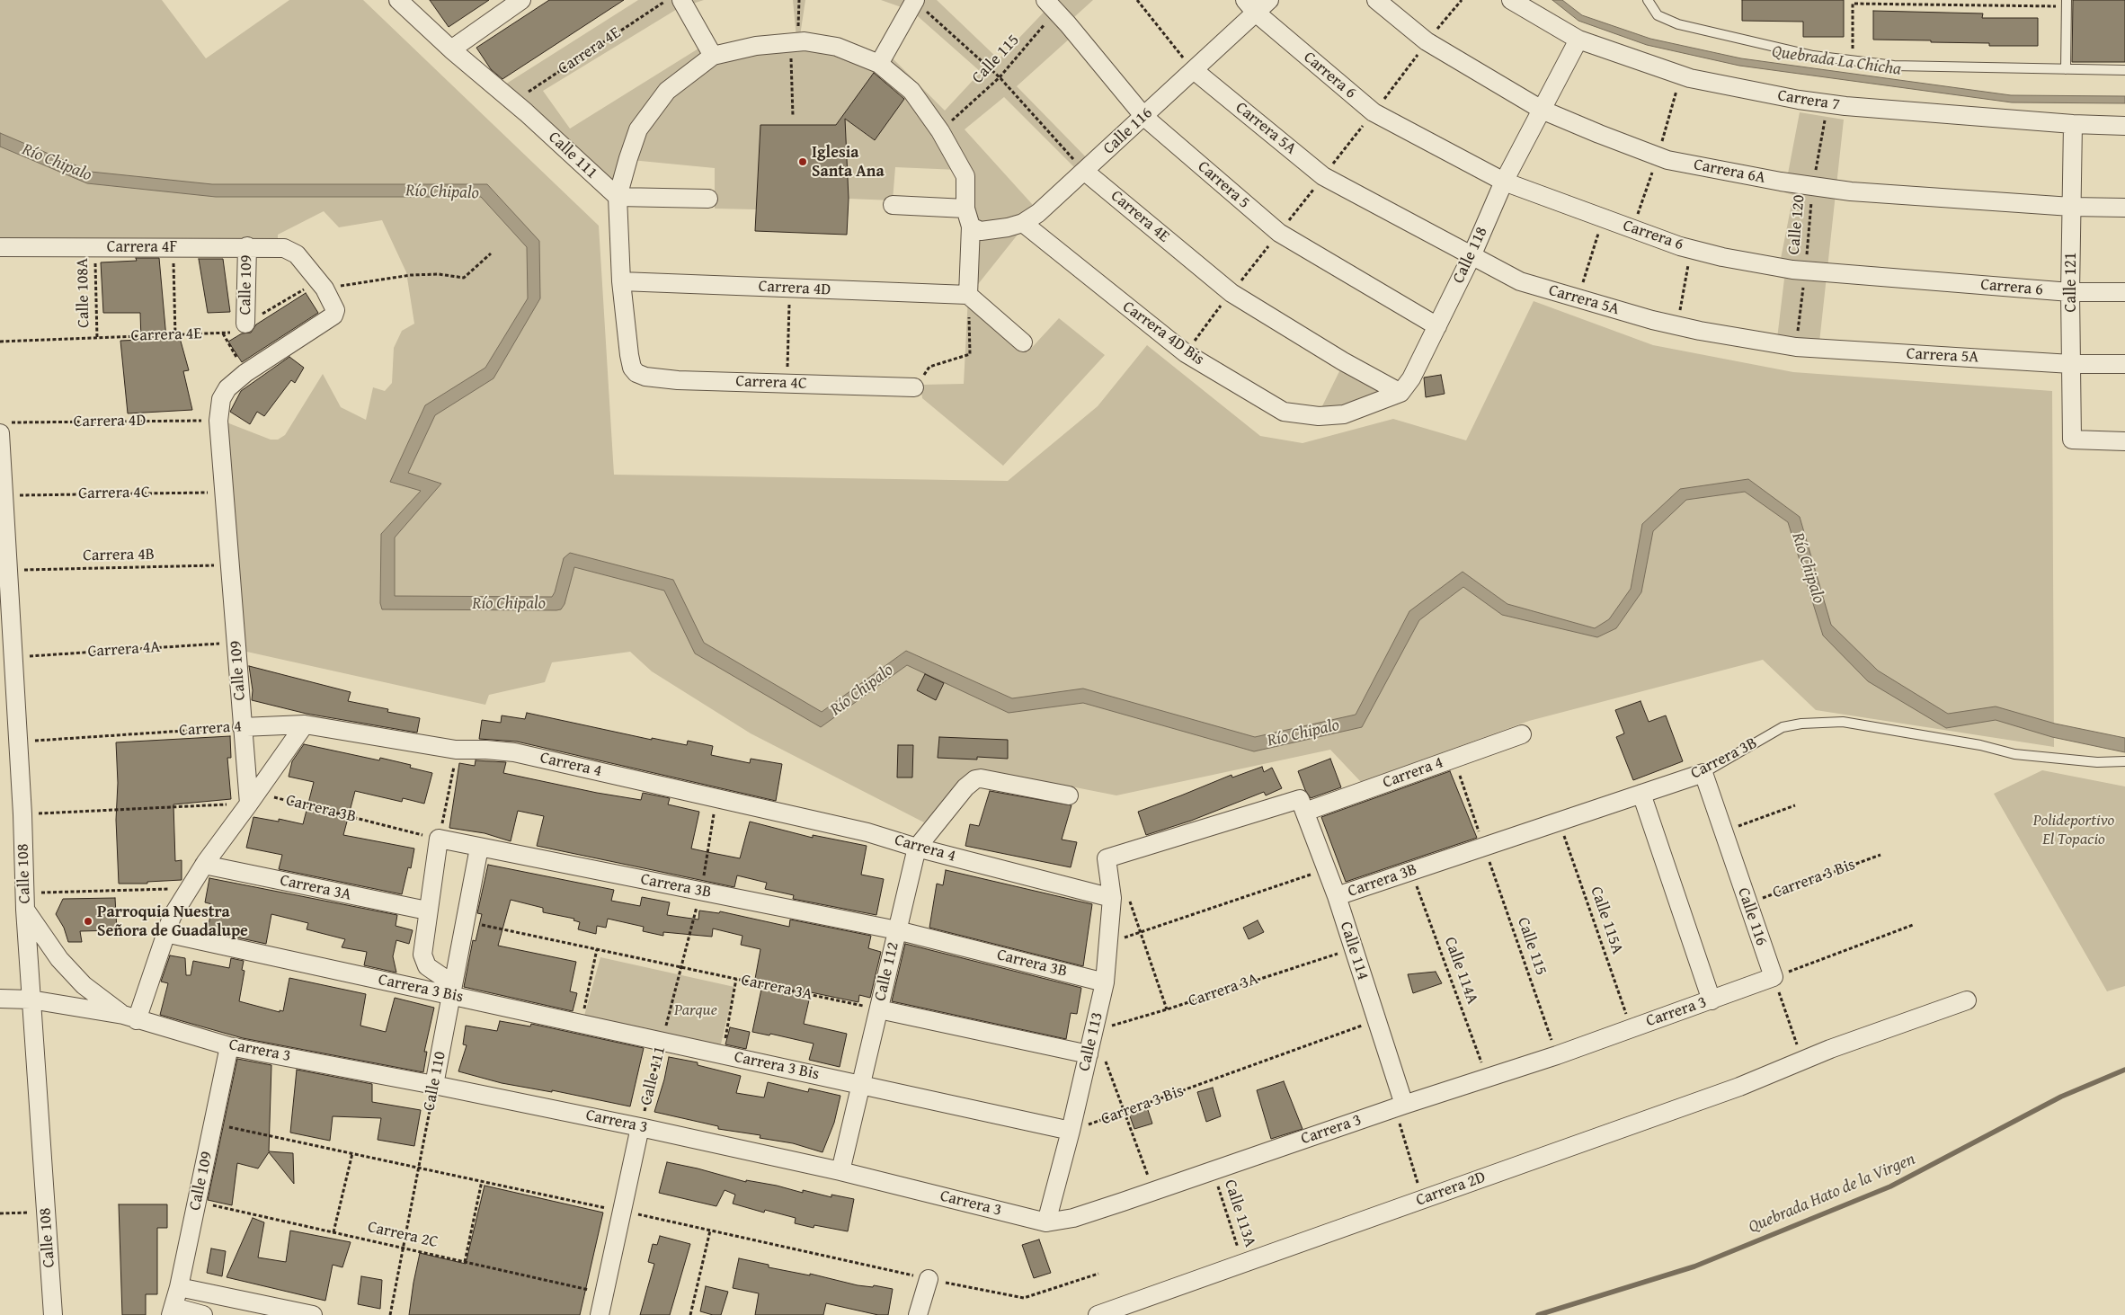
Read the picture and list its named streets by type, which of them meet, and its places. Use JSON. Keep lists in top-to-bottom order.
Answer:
{
  "streets": {
    "street": [
      "Carrera 4E",
      "Carrera 6",
      "Carrera 7",
      "Carrera 5A",
      "Calle 116",
      "Calle 111",
      "Carrera 6A",
      "Carrera 5",
      "Carrera 4F",
      "Calle 118",
      "Calle 121",
      "Calle 109",
      "Carrera 4D",
      "Carrera 4D Bis",
      "Carrera 4C",
      "Carrera 4",
      "Carrera 3B",
      "Calle 108",
      "Carrera 3 Bis",
      "Carrera 3A",
      "Calle 114",
      "Calle 112",
      "Carrera 3",
      "Calle 113",
      "Calle 110",
      "Carrera 2D"
    ],
    "path": [
      "Calle 115",
      "Calle 120",
      "Calle 108A",
      "Carrera 4B",
      "Carrera 4A",
      "Calle 115A",
      "Calle 114A",
      "Calle 113A",
      "Carrera 2C"
    ]
  },
  "crossings": [
    ["Carrera 4E", "Calle 116"],
    ["Carrera 4E", "Calle 111"],
    ["Carrera 4E", "Carrera 4F"],
    ["Carrera 4E", "Calle 118"],
    ["Carrera 4E", "Calle 109"],
    ["Carrera 4E", "Calle 108A"],
    ["Carrera 4E", "Carrera 4D Bis"],
    ["Calle 115", "Carrera 5"],
    ["Calle 115", "Carrera 4"],
    ["Calle 115", "Carrera 3B"],
    ["Calle 115", "Carrera 3"],
    ["Carrera 6", "Calle 116"],
    ["Carrera 6", "Calle 120"],
    ["Carrera 6", "Calle 118"],
    ["Carrera 6", "Calle 121"],
    ["Carrera 7", "Calle 120"],
    ["Carrera 7", "Calle 118"],
    ["Carrera 7", "Calle 121"],
    ["Carrera 5A", "Calle 116"],
    ["Carrera 5A", "Calle 120"],
    ["Carrera 5A", "Calle 118"],
    ["Carrera 5A", "Calle 121"],
    ["Calle 116", "Carrera 5"],
    ["Calle 116", "Carrera 4D Bis"],
    ["Calle 116", "Carrera 3B"],
    ["Calle 116", "Carrera 3 Bis"],
    ["Calle 116", "Carrera 3"],
    ["Calle 111", "Carrera 4"],
    ["Calle 111", "Carrera 3B"],
    ["Calle 111", "Carrera 3 Bis"],
    ["Calle 111", "Carrera 3A"],
    ["Calle 111", "Carrera 3"],
    ["Calle 111", "Carrera 2C"],
    ["Carrera 6A", "Calle 120"],
    ["Carrera 6A", "Calle 118"],
    ["Carrera 6A", "Calle 121"],
    ["Carrera 5", "Calle 118"],
    ["Carrera 4F", "Calle 109"],
    ["Carrera 4F", "Calle 108A"],
    ["Calle 118", "Carrera 4D Bis"],
    ["Calle 109", "Carrera 4D"],
    ["Calle 109", "Carrera 4C"],
    ["Calle 109", "Carrera 4B"],
    ["Calle 109", "Carrera 4A"],
    ["Calle 109", "Carrera 4"],
    ["Calle 109", "Carrera 3B"],
    ["Calle 109", "Carrera 3"],
    ["Calle 109", "Carrera 2C"],
    ["Carrera 4D", "Carrera 4C"],
    ["Carrera 4D", "Calle 108"],
    ["Carrera 4C", "Calle 108"],
    ["Carrera 4B", "Calle 108"],
    ["Carrera 4A", "Calle 108"],
    ["Carrera 4", "Calle 108"],
    ["Carrera 4", "Calle 114"],
    ["Carrera 4", "Calle 112"],
    ["Carrera 4", "Calle 113"],
    ["Carrera 3B", "Calle 108"],
    ["Carrera 3B", "Calle 115A"],
    ["Carrera 3B", "Calle 114"],
    ["Carrera 3B", "Calle 114A"],
    ["Carrera 3B", "Calle 112"],
    ["Carrera 3B", "Calle 113"],
    ["Carrera 3B", "Calle 110"],
    ["Calle 108", "Carrera 3"],
    ["Carrera 3 Bis", "Calle 114"],
    ["Carrera 3 Bis", "Calle 112"],
    ["Carrera 3 Bis", "Calle 113"],
    ["Carrera 3 Bis", "Calle 110"],
    ["Carrera 3A", "Calle 114"],
    ["Carrera 3A", "Calle 112"],
    ["Carrera 3A", "Calle 113"],
    ["Carrera 3A", "Calle 110"],
    ["Calle 115A", "Carrera 3"],
    ["Calle 114", "Carrera 3"],
    ["Calle 114A", "Carrera 3"],
    ["Calle 112", "Carrera 3"],
    ["Carrera 3", "Calle 113"],
    ["Carrera 3", "Calle 110"],
    ["Carrera 3", "Calle 113A"],
    ["Calle 110", "Carrera 2C"],
    ["Carrera 2D", "Calle 113A"]
  ],
  "water": ["Quebrada La Chicha", "Río Chipalo", "Quebrada Hato de la Virgen"],
  "parks": ["Polideportivo El Topacio", "Parque"],
  "places": ["Iglesia Santa Ana", "Parroquia Nuestra Señora de Guadalupe"]
}
